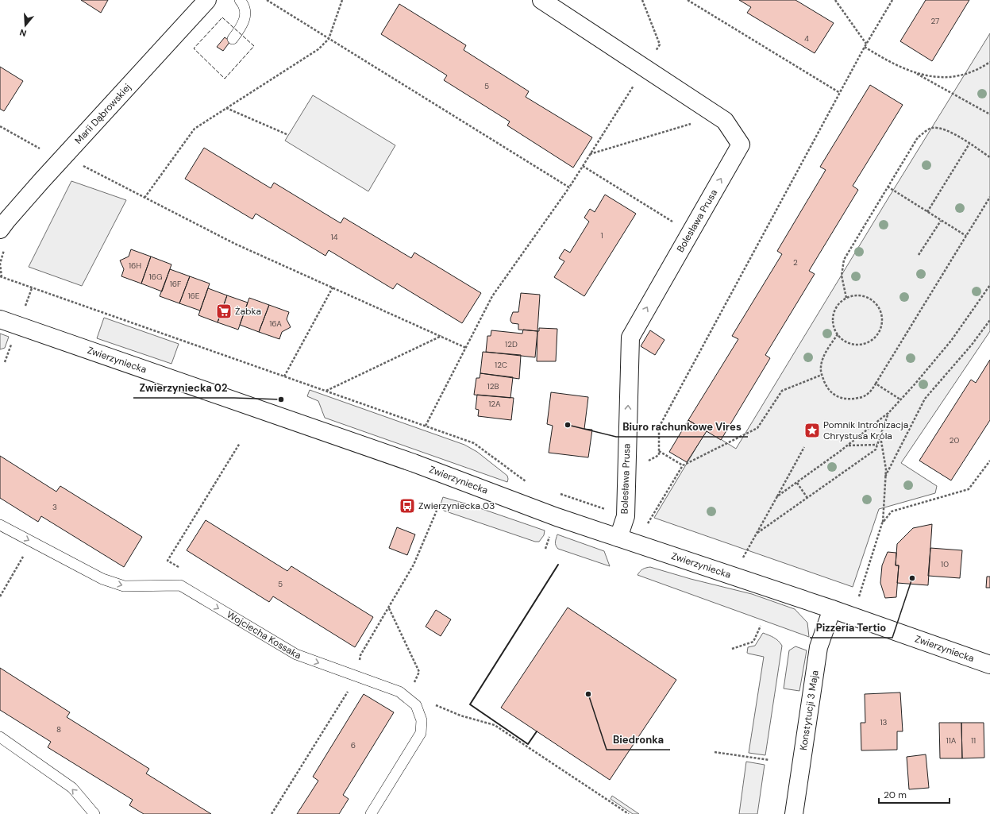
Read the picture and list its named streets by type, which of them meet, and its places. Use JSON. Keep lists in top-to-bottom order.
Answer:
{
  "streets": {
    "street": [
      "Marii Dąbrowskiej",
      "Bolesława Prusa",
      "Zwierzyniecka",
      "Konstytucji 3 Maja"
    ],
    "lane": ["Wojciecha Kossaka"]
  },
  "crossings": [
    ["Bolesława Prusa", "Zwierzyniecka"],
    ["Zwierzyniecka", "Konstytucji 3 Maja"]
  ],
  "one_way": ["Bolesława Prusa", "Wojciecha Kossaka"],
  "places": {
    "supermarket": ["Żabka"],
    "other": [
      "Zwierzyniecka 02",
      "Biuro rachunkowe Vires",
      "Pizzeria Tertio",
      "Biedronka"
    ],
    "place": ["Pomnik Intronizacja Chrystusa Króla"],
    "bus stop": ["Zwierzyniecka 03"]
  },
  "house_numbers": [
    "27",
    "4",
    "5",
    "1",
    "14",
    "2",
    "16H",
    "16G",
    "16F",
    "16E",
    "16A",
    "12D",
    "12C",
    "12B",
    "12A",
    "20",
    "3",
    "10",
    "5",
    "13",
    "8",
    "11A",
    "11",
    "6"
  ],
  "scale_bar": "20 m",
  "north": "bottom"
}
